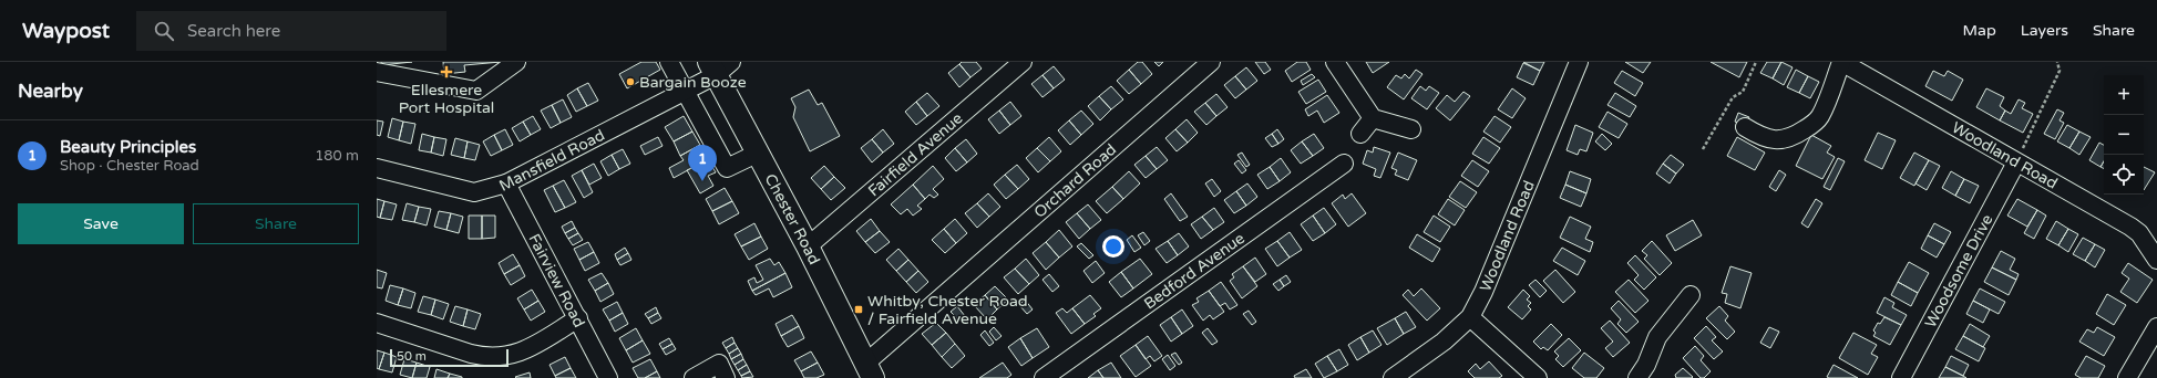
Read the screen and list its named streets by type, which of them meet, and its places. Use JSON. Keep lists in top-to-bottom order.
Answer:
{
  "streets": {
    "main road": ["Chester Road"],
    "street": [
      "Fairfield Avenue",
      "Woodland Road",
      "Mansfield Road",
      "Orchard Road",
      "Bedford Avenue",
      "Woodsome Drive",
      "Fairview Road"
    ]
  },
  "crossings": [
    ["Fairfield Avenue", "Chester Road"],
    ["Woodland Road", "Woodsome Drive"],
    ["Mansfield Road", "Chester Road"],
    ["Mansfield Road", "Fairview Road"],
    ["Orchard Road", "Chester Road"]
  ],
  "places": {
    "health": ["Ellesmere Port Hospital"],
    "other": ["Bargain Booze"],
    "transit": ["Whitby, Chester Road / Fairfield Avenue"]
  },
  "scale_bar": "50 m",
  "page": {
    "header": "Waypost",
    "search": "Search here",
    "nav": ["Map", "Layers", "Share"],
    "heading": "Nearby",
    "map_buttons": ["+", "−"],
    "list": [
      {
        "mark": "1",
        "name": "Beauty Principles",
        "note": "Shop · Chester Road",
        "value": "180 m"
      }
    ],
    "pins": "1",
    "buttons": ["Save", "Share"],
    "scale": "50 m"
  }
}
